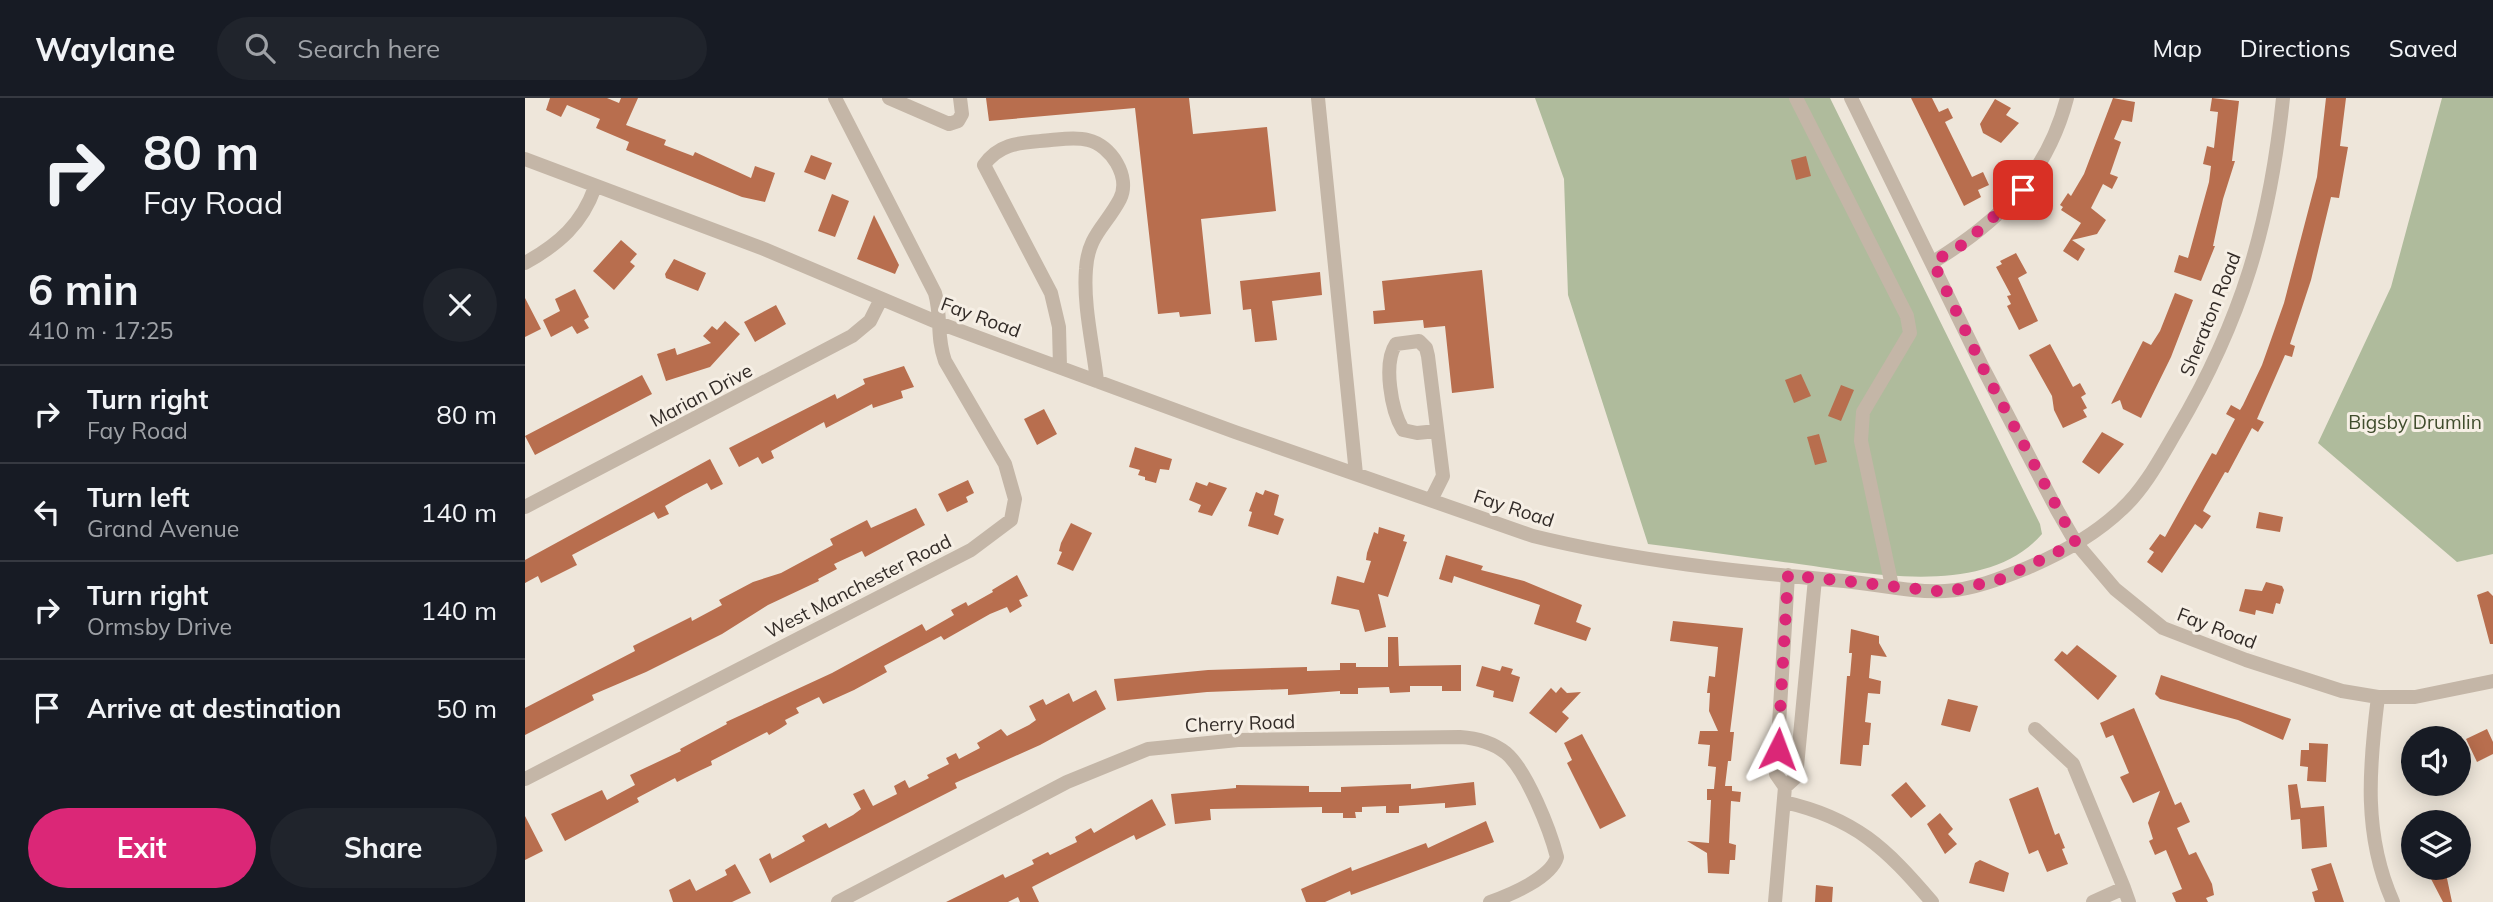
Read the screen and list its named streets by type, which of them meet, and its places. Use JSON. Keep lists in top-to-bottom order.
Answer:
{
  "streets": {
    "street": [
      "Sheraton Road",
      "Fay Road",
      "Marian Drive",
      "West Manchester Road",
      "Cherry Road"
    ]
  },
  "crossings": [
    ["Sheraton Road", "Fay Road"],
    ["Fay Road", "Marian Drive"],
    ["Fay Road", "West Manchester Road"]
  ],
  "parks": ["Bigsby Drumlin"],
  "page": {
    "header": "Waylane",
    "search": "Search here",
    "nav": ["Map", "Directions", "Saved"],
    "turn": ["80 m", "Fay Road"],
    "heading": ["6 min", "410 m · 17:25"],
    "list": [
      {
        "name": "Turn right",
        "note": "Fay Road",
        "value": "80 m"
      },
      {
        "name": "Turn left",
        "note": "Grand Avenue",
        "value": "140 m"
      },
      {
        "name": "Turn right",
        "note": "Ormsby Drive",
        "value": "140 m"
      },
      {
        "name": "Arrive at destination",
        "value": "50 m"
      }
    ],
    "buttons": ["Exit", "Share"]
  }
}
